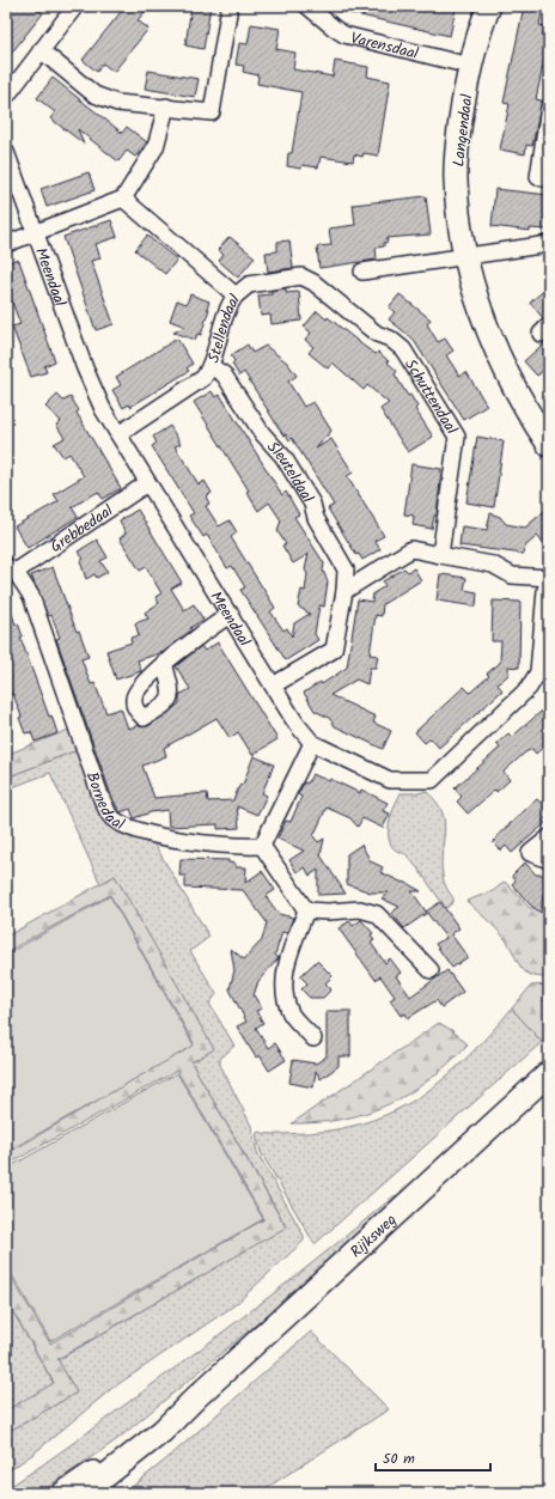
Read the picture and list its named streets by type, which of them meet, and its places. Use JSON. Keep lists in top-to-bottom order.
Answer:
{
  "streets": {
    "main road": ["Langendaal", "Rijksweg"],
    "street": [
      "Varensdaal",
      "Meendaal",
      "Stellendaal",
      "Schuttendaal",
      "Sleuteldaal",
      "Grebbedaal",
      "Bornedaal"
    ]
  },
  "crossings": [
    ["Varensdaal", "Langendaal"],
    ["Meendaal", "Stellendaal"],
    ["Meendaal", "Sleuteldaal"],
    ["Meendaal", "Grebbedaal"],
    ["Stellendaal", "Schuttendaal"],
    ["Stellendaal", "Sleuteldaal"],
    ["Grebbedaal", "Bornedaal"]
  ],
  "scale_bar": "50 m"
}
